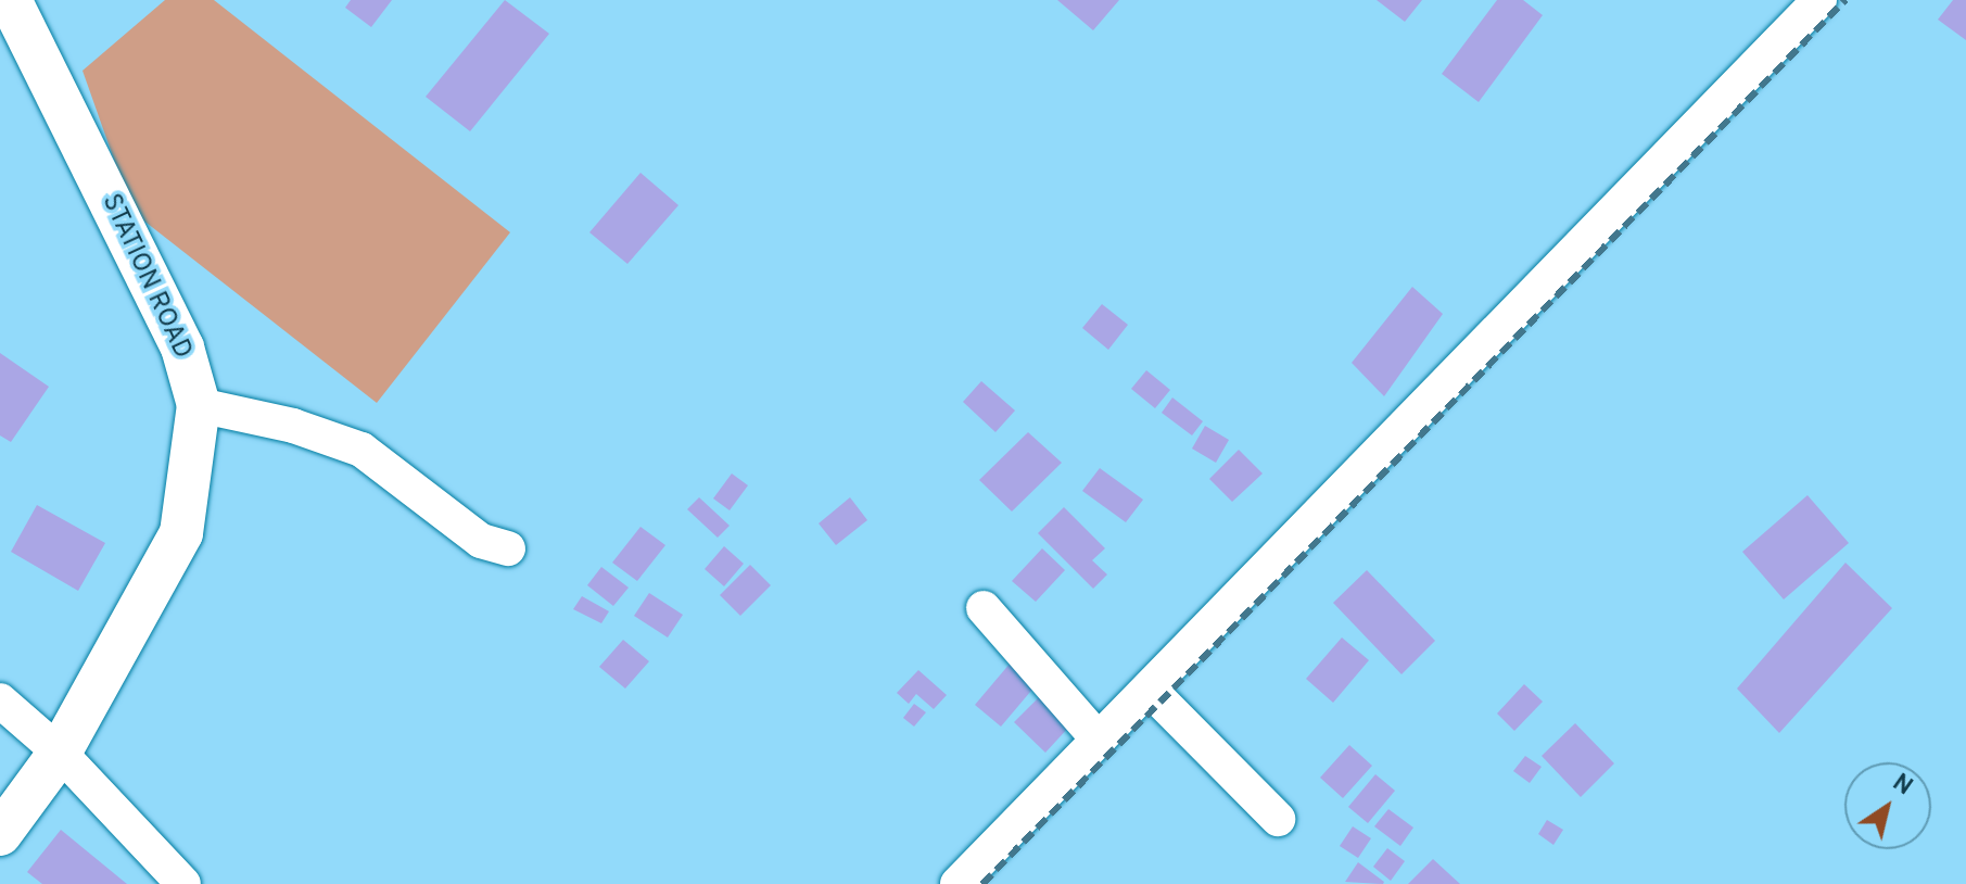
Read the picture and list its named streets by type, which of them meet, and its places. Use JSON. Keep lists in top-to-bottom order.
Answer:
{
  "streets": {
    "street": ["STATION ROAD"]
  },
  "north": "top right"
}
